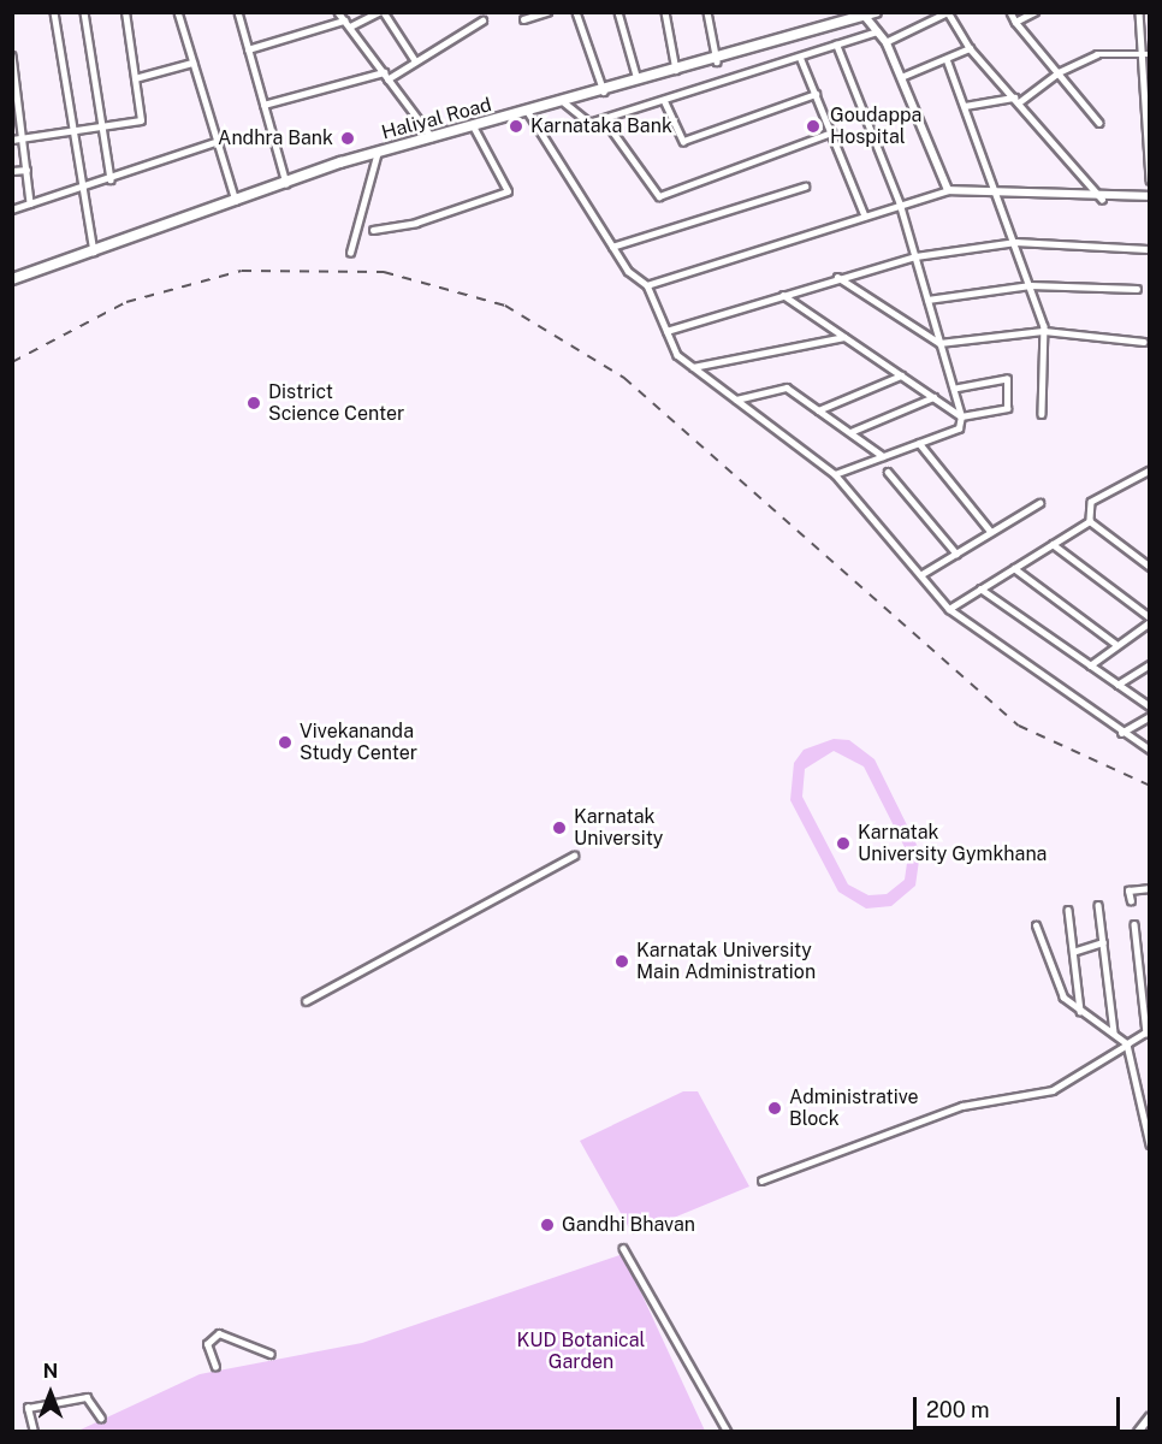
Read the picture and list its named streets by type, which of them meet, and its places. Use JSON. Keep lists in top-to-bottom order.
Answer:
{
  "streets": {
    "main road": ["Haliyal Road"]
  },
  "parks": ["KUD Botanical Garden"],
  "places": [
    "Karnataka Bank",
    "Goudappa Hospital",
    "Andhra Bank",
    "District Science Center",
    "Vivekananda Study Center",
    "Karnatak University",
    "Karnatak University Gymkhana",
    "Karnatak University Main Administration",
    "Administrative Block",
    "Gandhi Bhavan"
  ],
  "scale_bar": "200 m",
  "north": "top"
}
